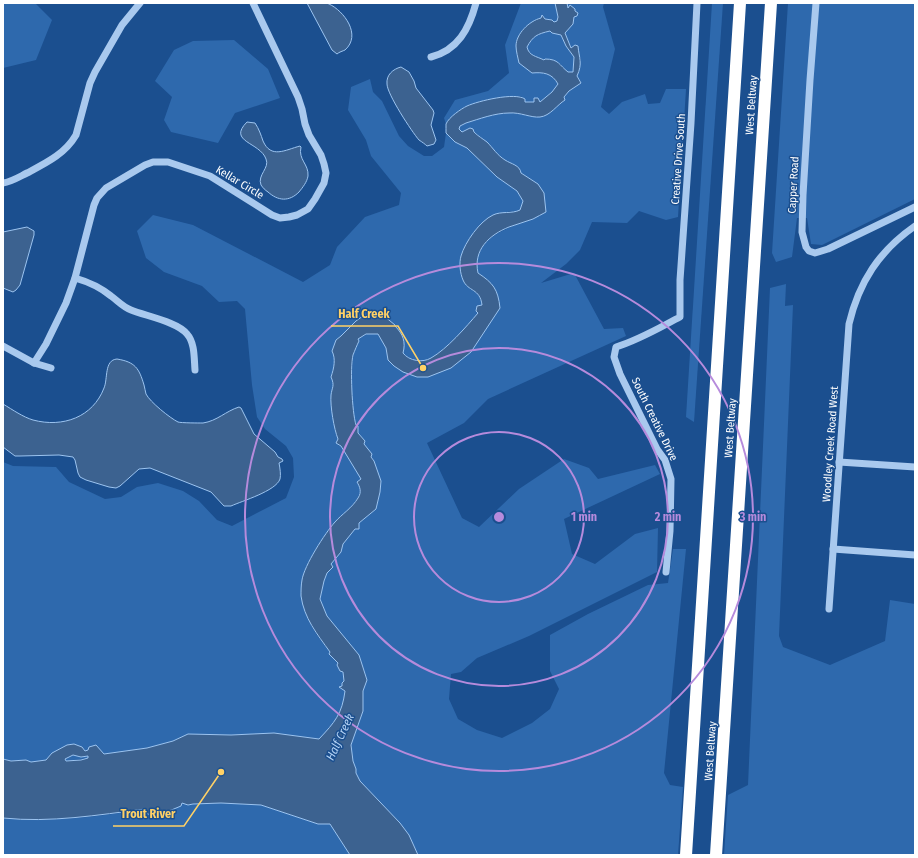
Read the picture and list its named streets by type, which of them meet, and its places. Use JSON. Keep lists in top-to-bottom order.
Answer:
{
  "streets": {
    "highway": ["West Beltway"],
    "street": [
      "Creative Drive South",
      "Kellar Circle",
      "Capper Road",
      "South Creative Drive",
      "Woodley Creek Road West"
    ]
  },
  "crossings": [
    ["Creative Drive South", "South Creative Drive"]
  ],
  "water": ["Half Creek"],
  "places": ["Half Creek", "Trout River"],
  "rings": ["1 min", "2 min", "3 min"]
}
